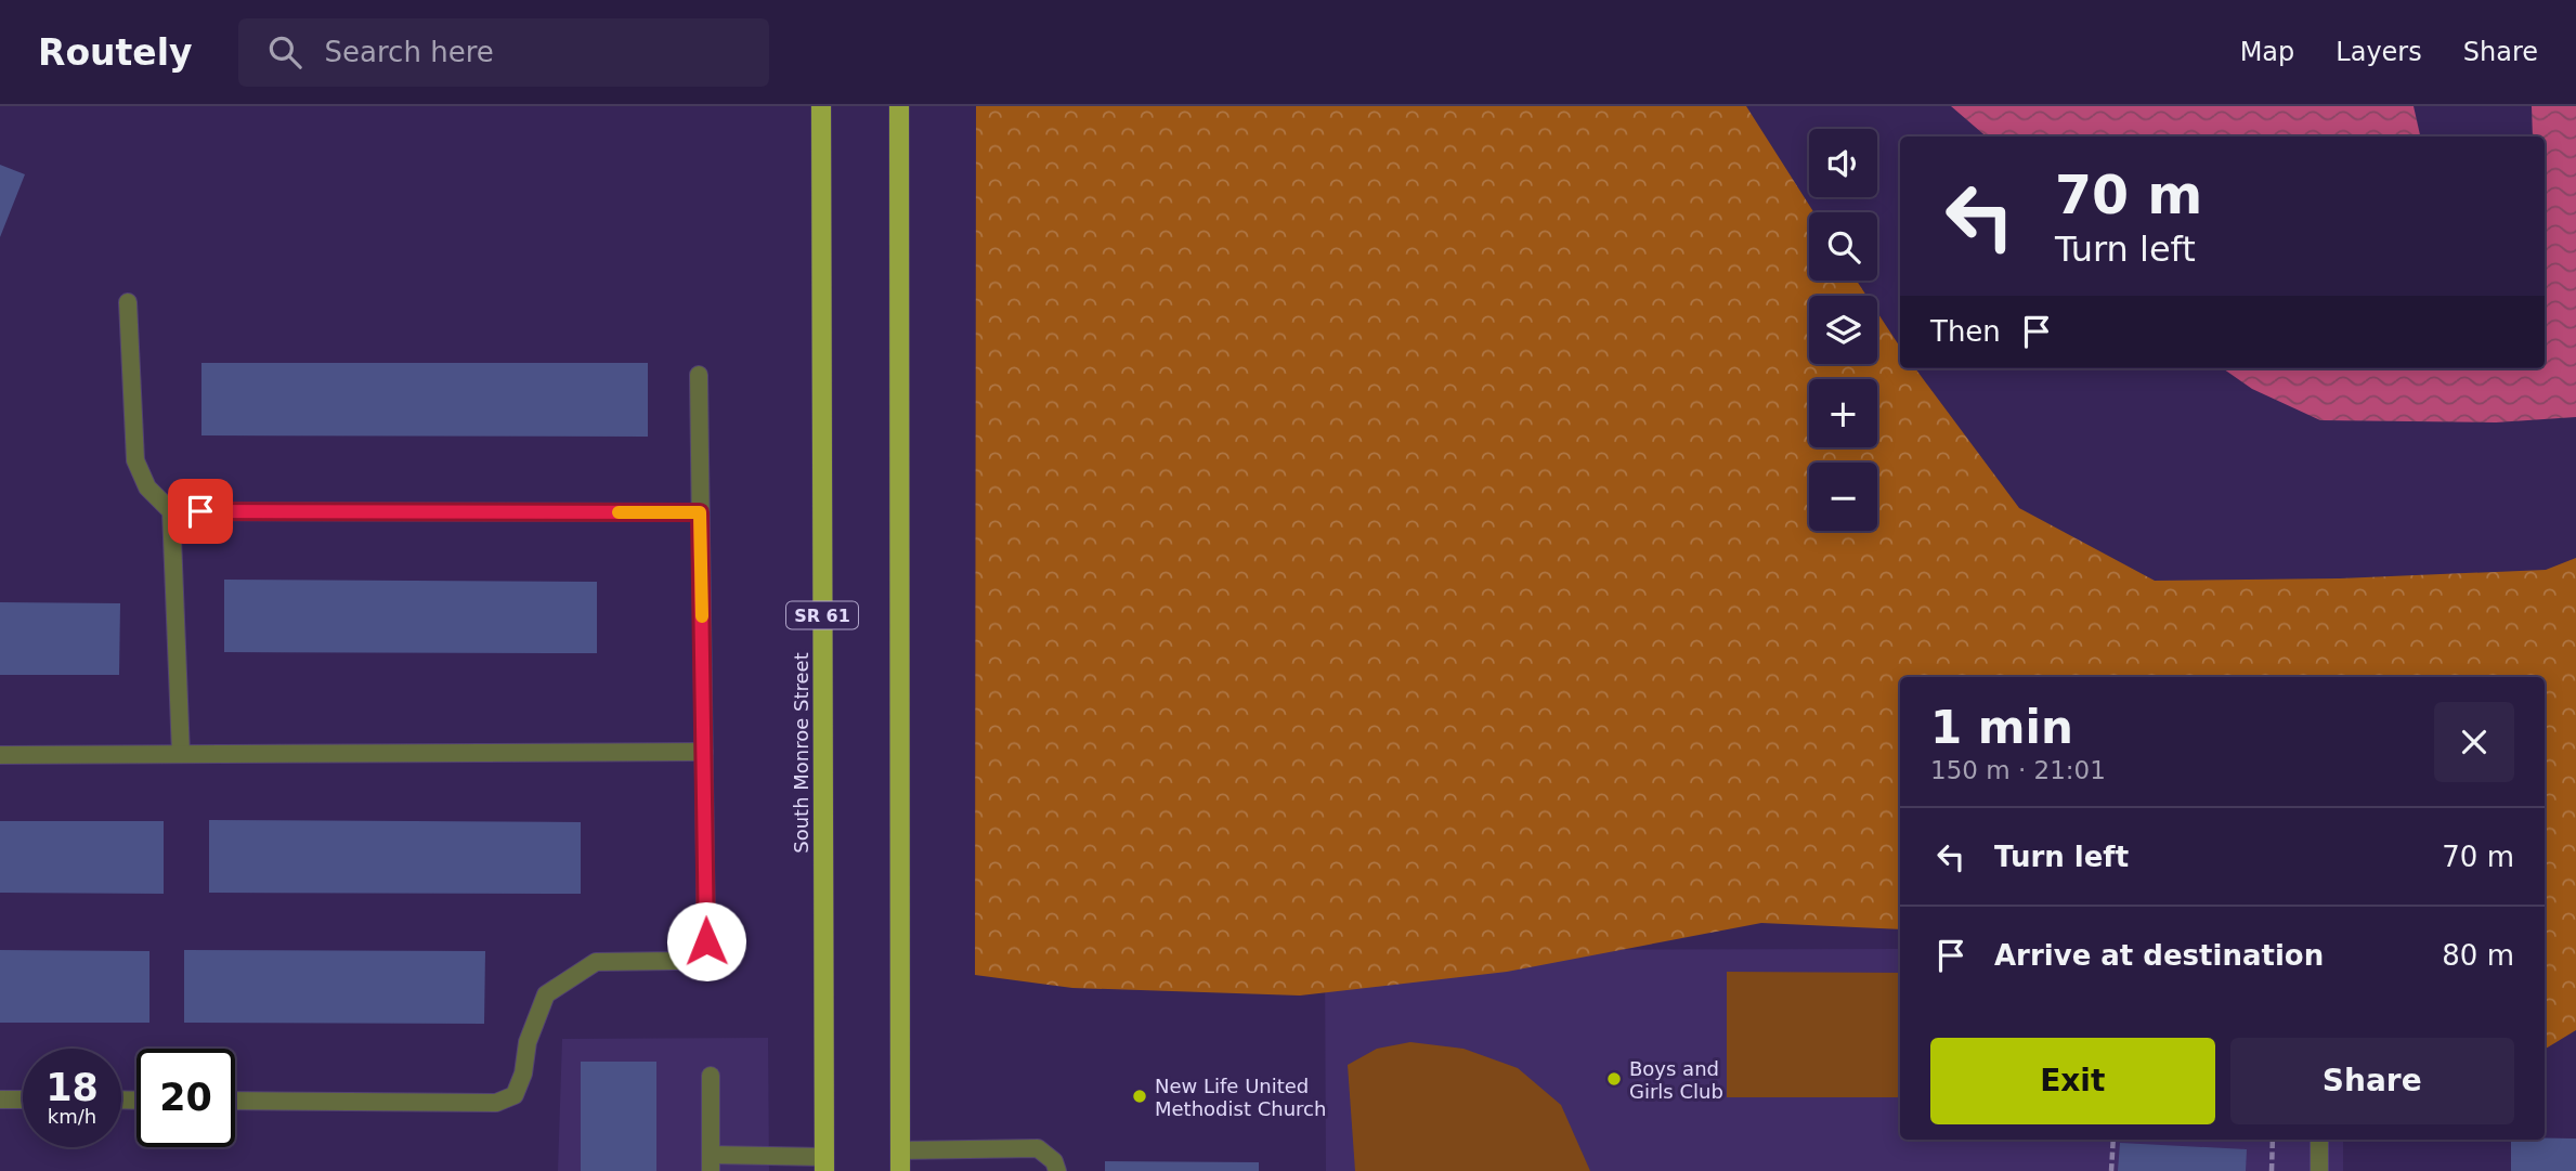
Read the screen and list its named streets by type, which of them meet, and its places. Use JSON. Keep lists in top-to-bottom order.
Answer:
{
  "streets": {
    "main road": ["SR 61", "South Monroe Street"]
  },
  "places": ["Boys and Girls Club", "New Life United Methodist Church"],
  "page": {
    "header": "Routely",
    "search": "Search here",
    "nav": ["Map", "Layers", "Share"],
    "map_buttons": ["+", "−"],
    "turn": ["70 m", "Turn left"],
    "then": "Then",
    "heading": ["1 min", "150 m · 21:01"],
    "list": [
      {
        "name": "Turn left",
        "value": "70 m"
      },
      {
        "name": "Arrive at destination",
        "value": "80 m"
      }
    ],
    "buttons": ["Exit", "Share"],
    "speed": "18 km/h",
    "limit": "20"
  }
}
